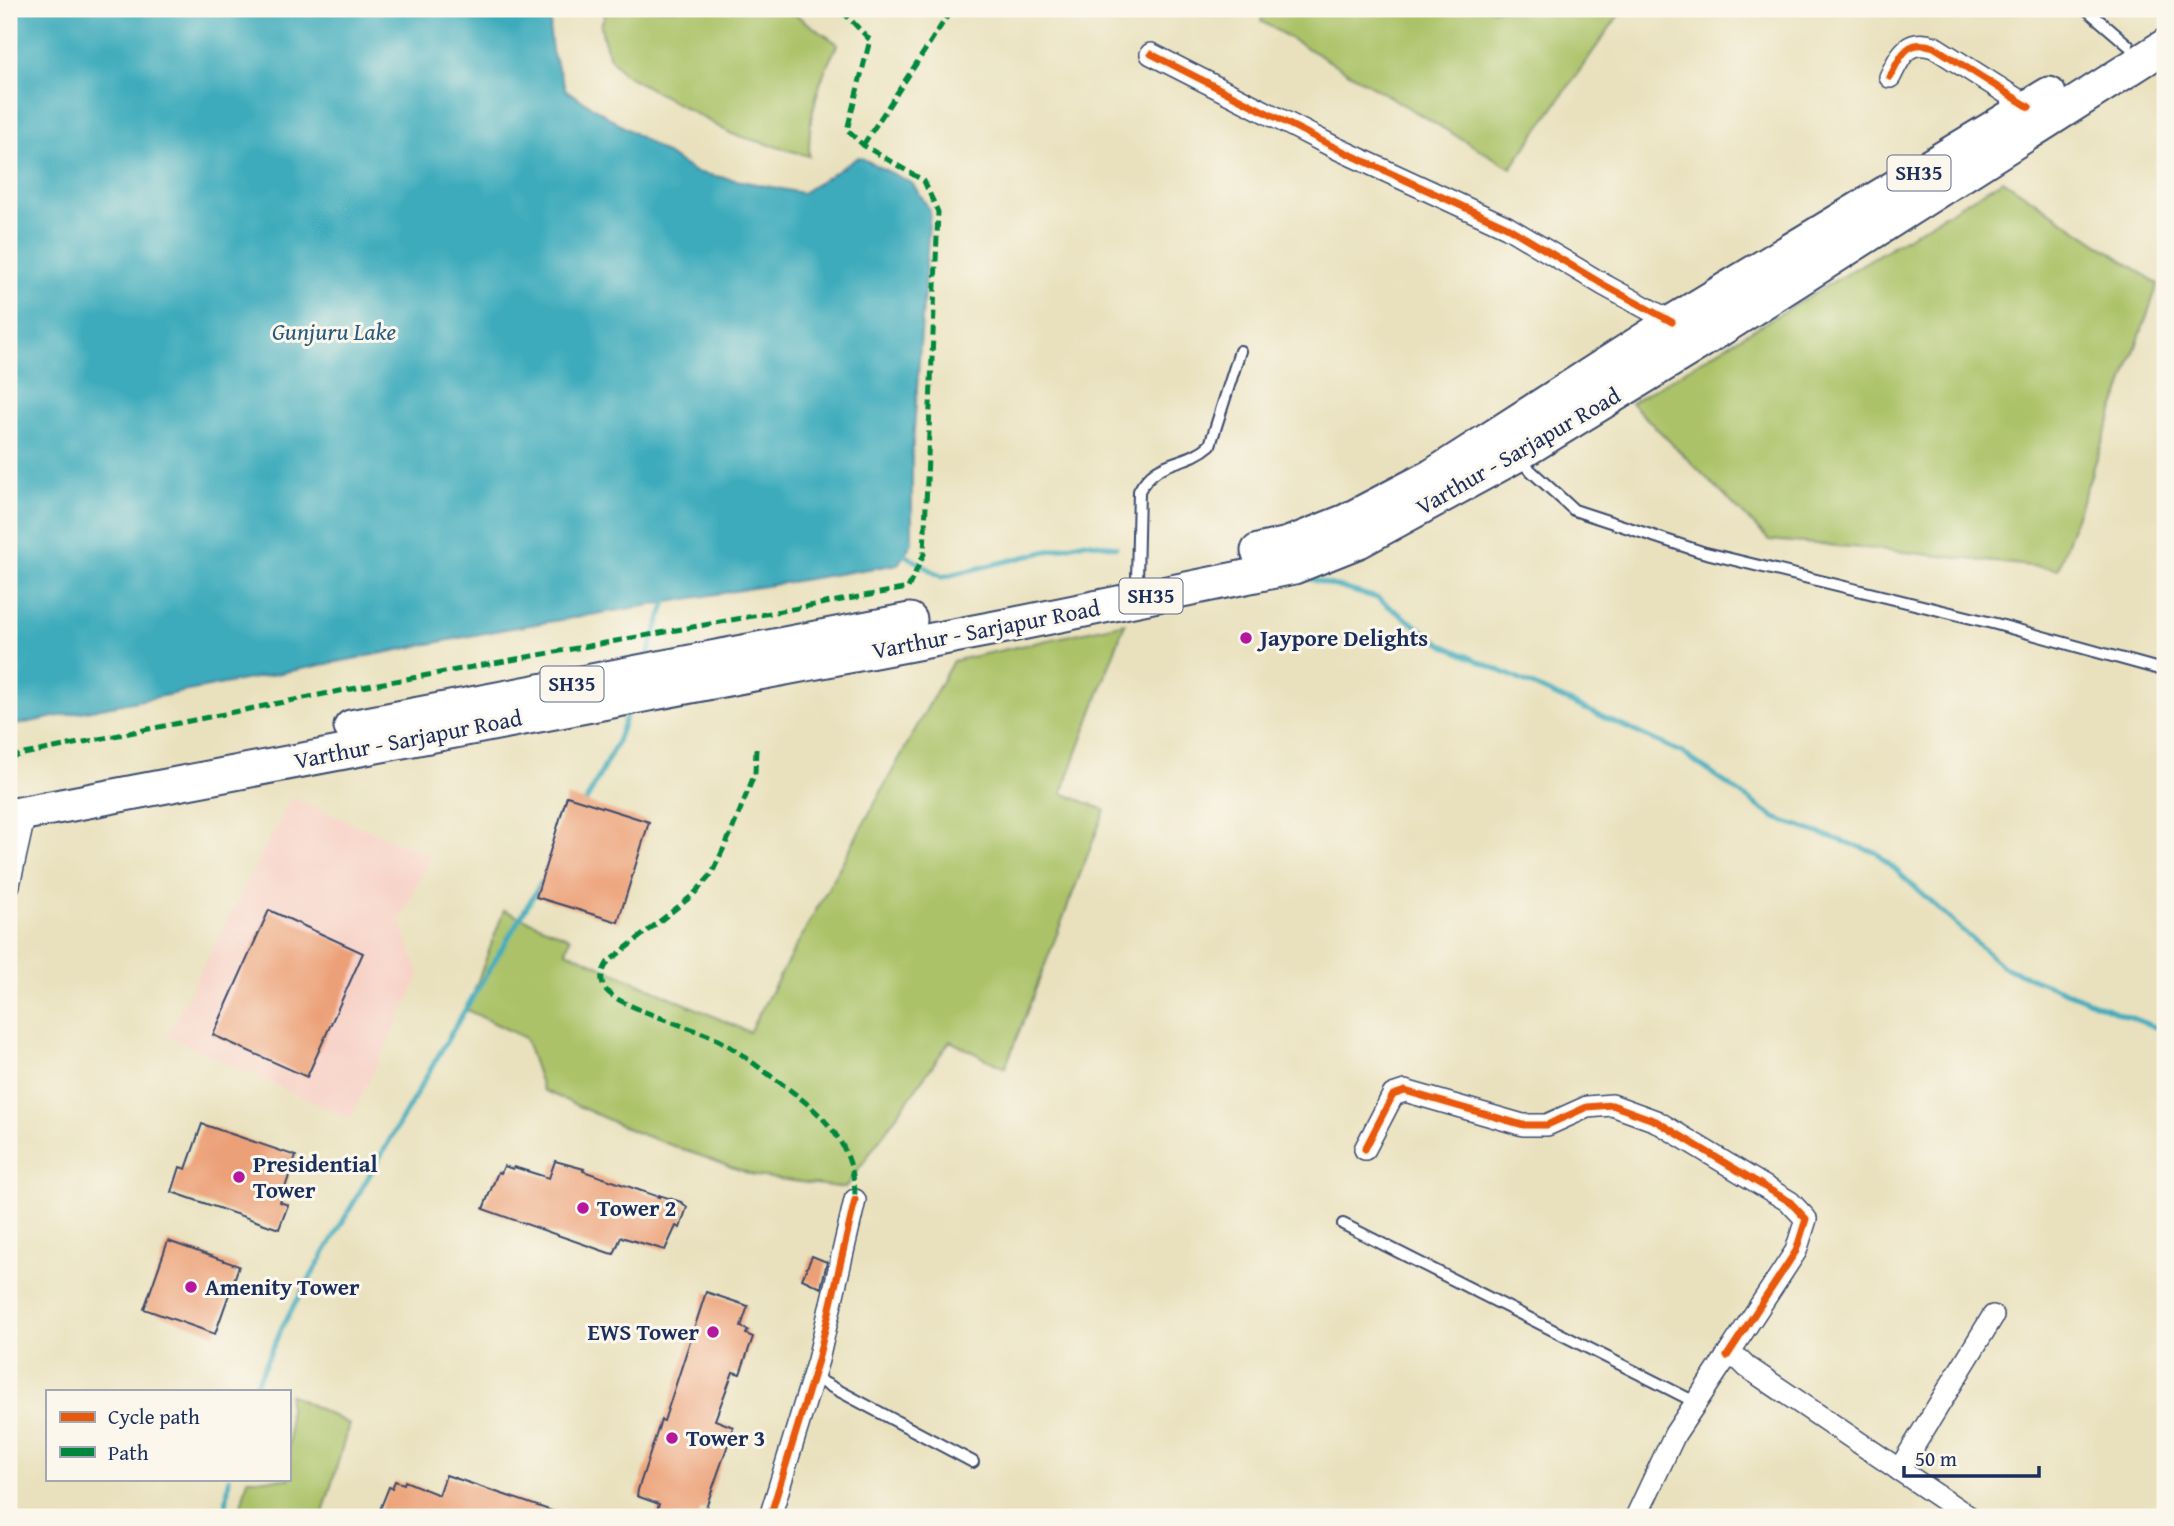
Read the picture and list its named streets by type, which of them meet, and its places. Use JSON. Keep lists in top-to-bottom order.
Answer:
{
  "streets": {
    "main road": ["SH35", "Varthur - Sarjapur Road"]
  },
  "water": ["Gunjuru Lake"],
  "places": [
    "Jaypore Delights",
    "Presidential Tower",
    "Tower 2",
    "Amenity Tower",
    "EWS Tower",
    "Tower 3"
  ],
  "legend": ["Cycle path", "Path"],
  "scale_bar": "50 m"
}
